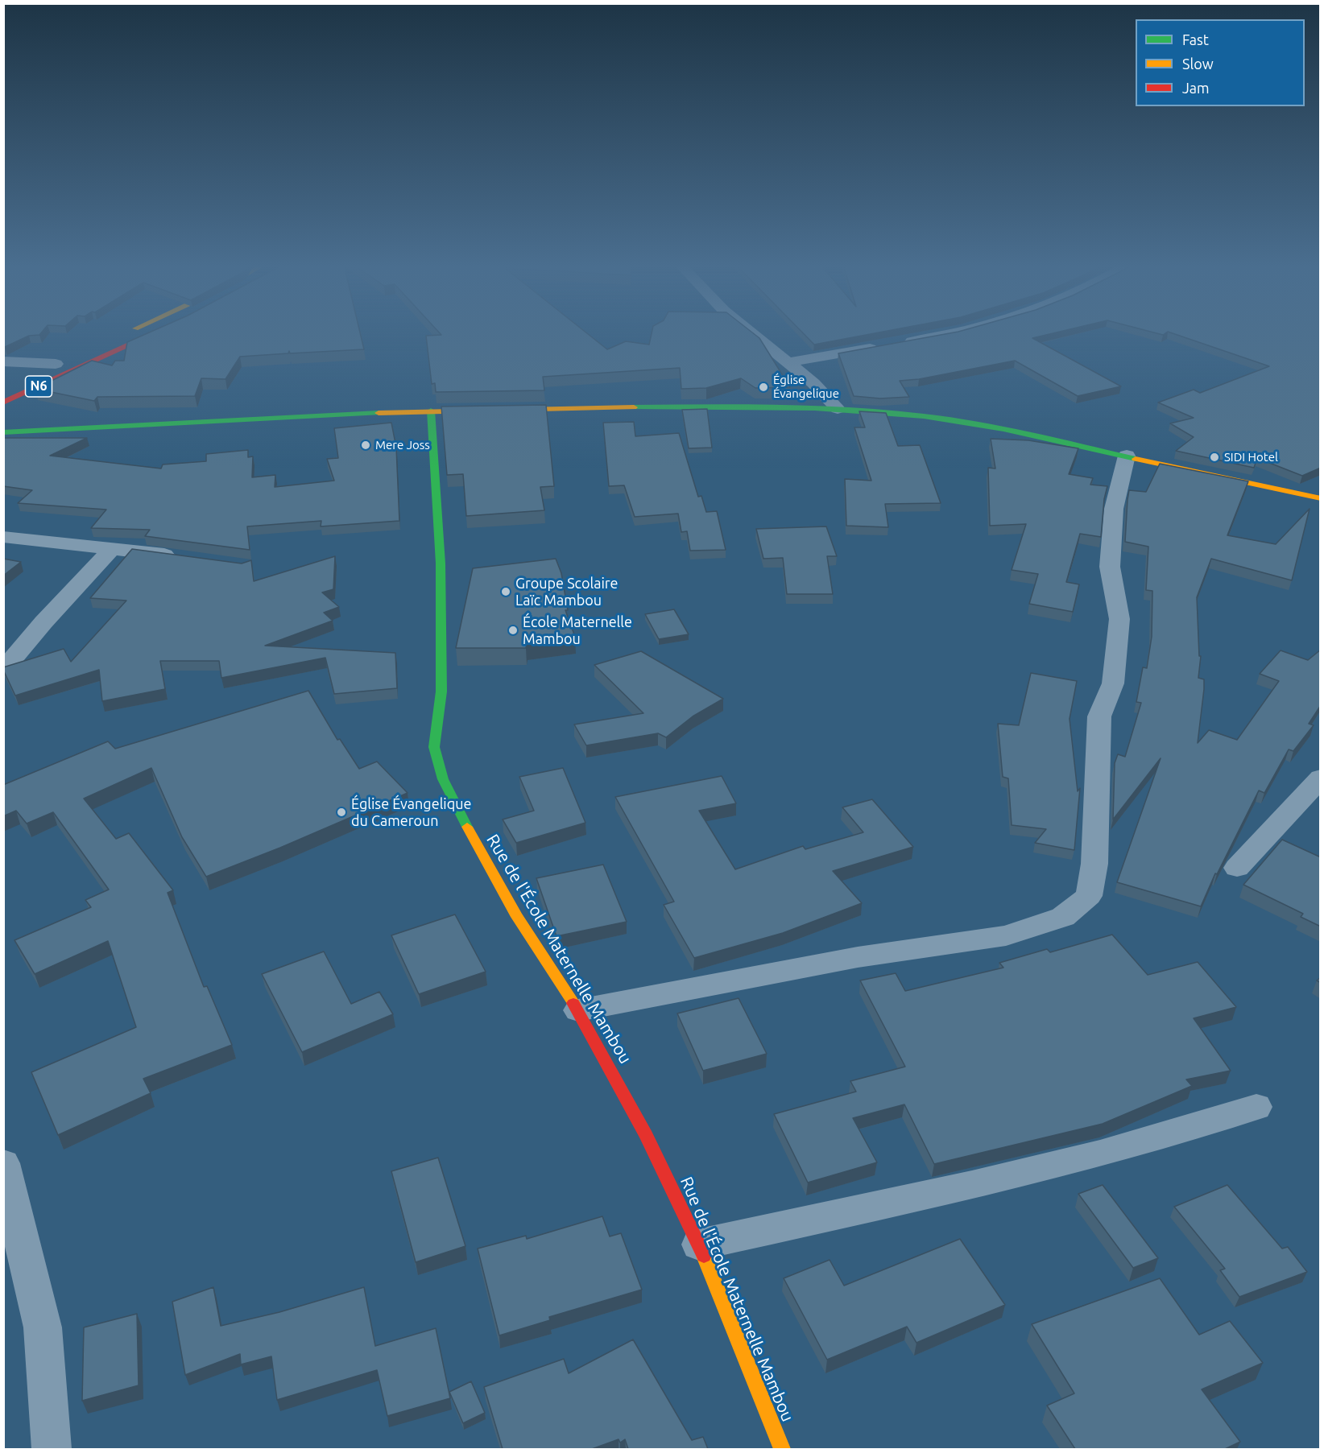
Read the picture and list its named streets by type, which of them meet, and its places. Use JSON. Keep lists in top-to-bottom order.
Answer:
{
  "streets": {
    "main road": ["N6", "Rue de l'École Maternelle Mambou"]
  },
  "places": [
    "Église Évangelique",
    "Mere Joss",
    "SIDI Hotel",
    "Groupe Scolaire Laïc Mambou",
    "École Maternelle Mambou",
    "Église Évangelique du Cameroun"
  ],
  "legend": ["Fast", "Slow", "Jam"]
}
